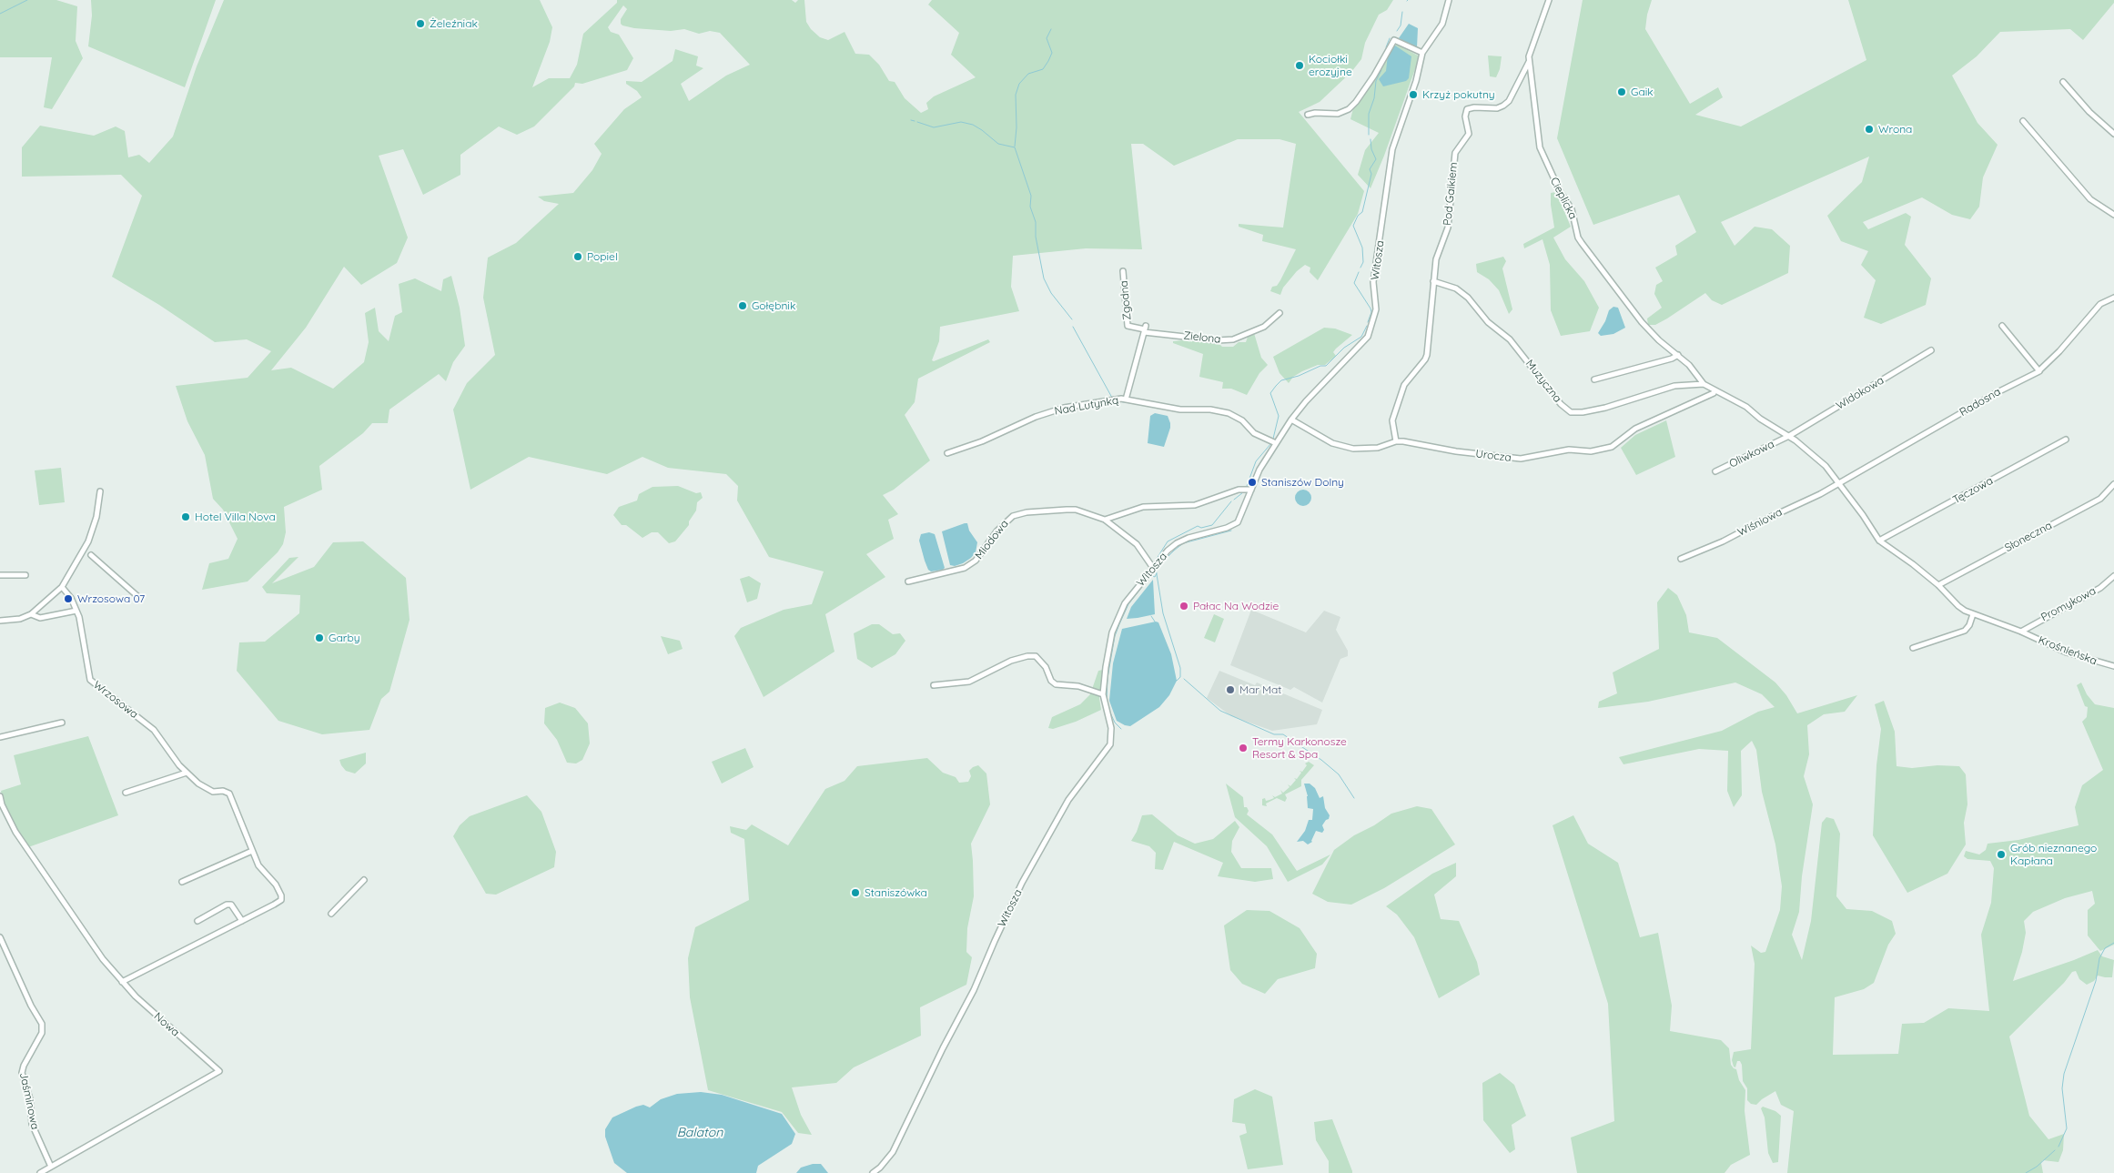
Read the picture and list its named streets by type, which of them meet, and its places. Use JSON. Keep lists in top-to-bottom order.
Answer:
{
  "streets": {
    "street": [
      "Pod Gaikiem",
      "Cieplicka",
      "Witosza",
      "Zgodna",
      "Zielona",
      "Muzyczna",
      "Widokowa",
      "Radosna",
      "Nad Lutynką",
      "Oliwkowa",
      "Urocza",
      "Tęczowa",
      "Wiśniowa",
      "Słoneczna",
      "Miodowa",
      "Promykowa",
      "Krośnieńska",
      "Wrzosowa",
      "Nowa",
      "Jaśminowa"
    ]
  },
  "crossings": [
    ["Pod Gaikiem", "Cieplicka"],
    ["Pod Gaikiem", "Muzyczna"],
    ["Pod Gaikiem", "Urocza"],
    ["Cieplicka", "Muzyczna"],
    ["Cieplicka", "Krośnieńska"],
    ["Witosza", "Nad Lutynką"],
    ["Witosza", "Urocza"],
    ["Witosza", "Miodowa"],
    ["Zgodna", "Zielona"],
    ["Muzyczna", "Krośnieńska"],
    ["Widokowa", "Oliwkowa"],
    ["Widokowa", "Krośnieńska"],
    ["Radosna", "Wiśniowa"],
    ["Radosna", "Krośnieńska"],
    ["Oliwkowa", "Krośnieńska"],
    ["Urocza", "Krośnieńska"],
    ["Tęczowa", "Krośnieńska"],
    ["Wiśniowa", "Krośnieńska"],
    ["Słoneczna", "Krośnieńska"],
    ["Promykowa", "Krośnieńska"],
    ["Wrzosowa", "Nowa"],
    ["Nowa", "Jaśminowa"]
  ],
  "water": ["Balaton"],
  "places": [
    "Żeleźniak",
    "Kociołki erozyjne",
    "Gaik",
    "Krzyż pokutny",
    "Wrona",
    "Popiel",
    "Gołębnik",
    "Staniszów Dolny",
    "Hotel Villa Nova",
    "Wrzosowa 07",
    "Pałac Na Wodzie",
    "Garby",
    "Mar Mat",
    "Termy Karkonosze Resort & Spa",
    "Grób nieznanego Kapłana",
    "Staniszówka"
  ]
}
